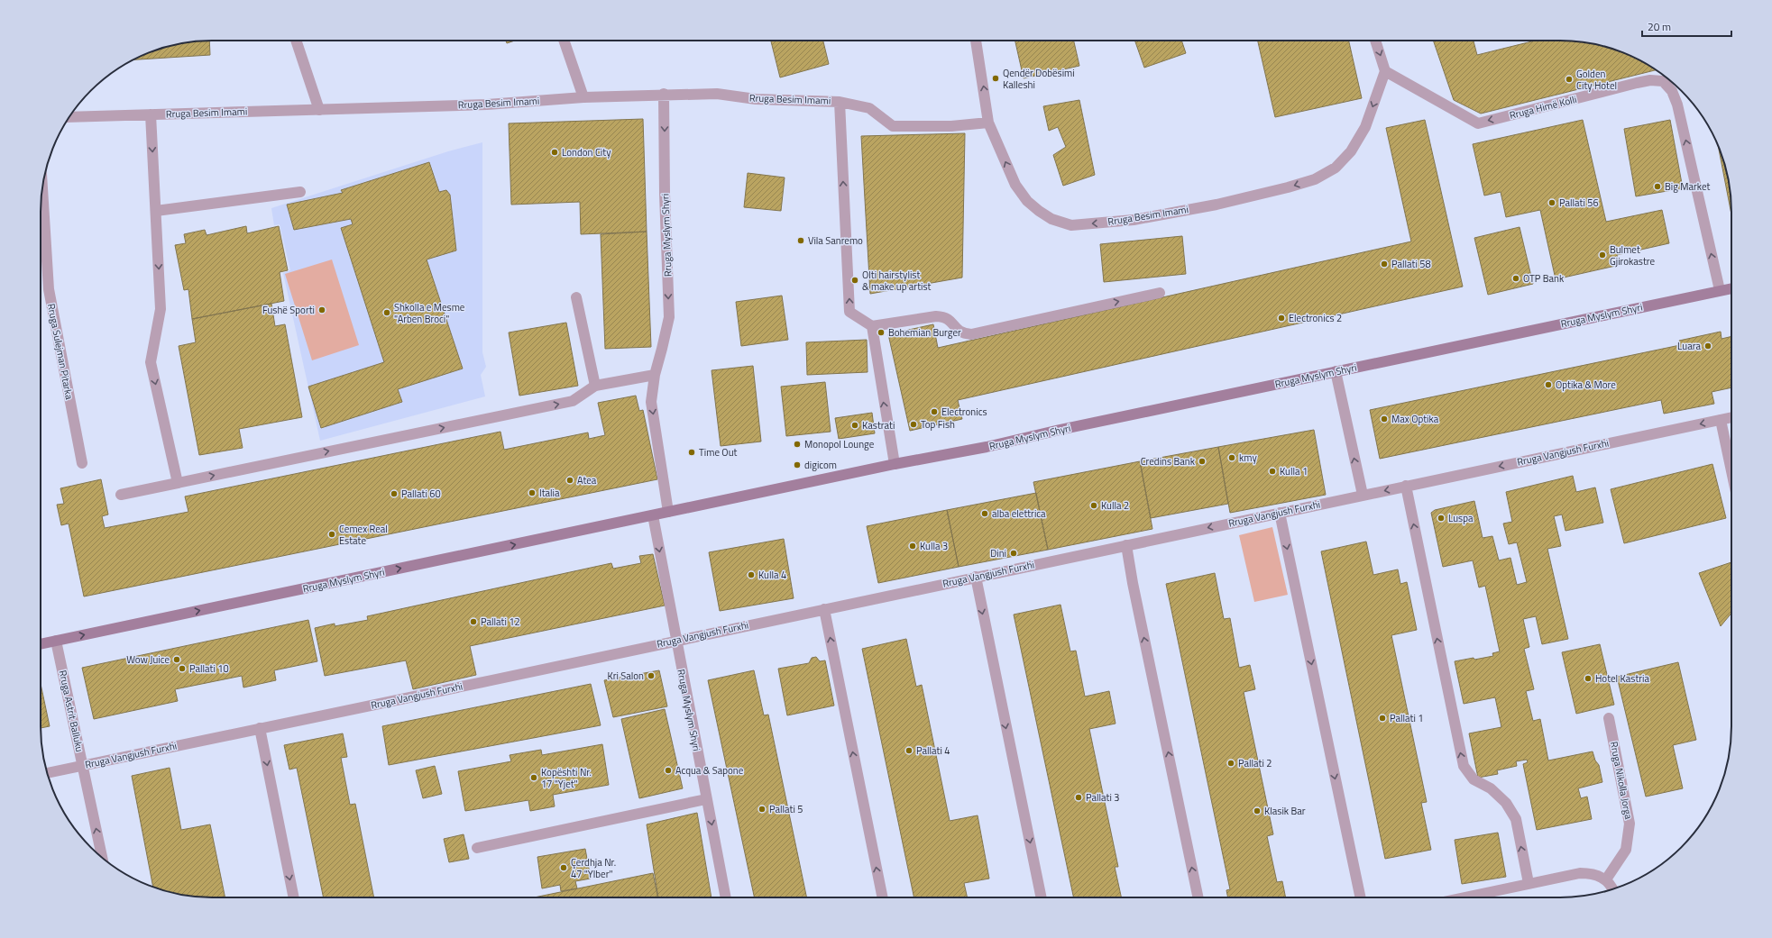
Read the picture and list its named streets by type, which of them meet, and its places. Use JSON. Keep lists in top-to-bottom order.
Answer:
{
  "streets": {
    "street": [
      "Rruga Besim Imami",
      "Rruga Himë Kolli",
      "Rruga Myslym Shyri",
      "Rruga Sulejman Pitarka",
      "Rruga Vangjush Furxhi",
      "Rruga Astrit Balluku",
      "Rruga Nikolla Jorga"
    ]
  },
  "crossings": [
    ["Rruga Besim Imami", "Rruga Himë Kolli"],
    ["Rruga Besim Imami", "Rruga Myslym Shyri"],
    ["Rruga Himë Kolli", "Rruga Myslym Shyri"],
    ["Rruga Myslym Shyri", "Rruga Vangjush Furxhi"],
    ["Rruga Myslym Shyri", "Rruga Astrit Balluku"],
    ["Rruga Vangjush Furxhi", "Rruga Astrit Balluku"]
  ],
  "one_way": ["Rruga Astrit Balluku"],
  "places": [
    "Qendër Dobësimi Kalleshi",
    "Golden City Hotel",
    "London City",
    "Big Market",
    "Pallati 56",
    "Vila Sanremo",
    "Bulmet Gjirokastre",
    "Pallati 58",
    "OTP Bank",
    "Olti hairstylist & make up artist",
    "Fushë Sporti",
    "Shkolla e Mesme \"Arben Broci\"",
    "Electronics 2",
    "Bohemian Burger",
    "Luara",
    "Optika & More",
    "Electronics",
    "Max Optika",
    "Top Fish",
    "Kastrati",
    "Monopol Lounge",
    "Time Out",
    "kmy",
    "Credins Bank",
    "digicom",
    "Kulla 1",
    "Atea",
    "Italia",
    "Pallati 60",
    "Kulla 2",
    "alba elettrica",
    "Luspa",
    "Cemex Real Estate",
    "Kulla 3",
    "Dini",
    "Kulla 4",
    "Pallati 12",
    "Wow Juice",
    "Pallati 10",
    "Kri Salon",
    "Hotel Kastria",
    "Pallati 1",
    "Pallati 4",
    "Pallati 2",
    "Acqua & Sapone",
    "Kopështi Nr. 17 \"Yjet\"",
    "Pallati 3",
    "Pallati 5",
    "Klasik Bar",
    "Çerdhja Nr. 47 \"Ylber\""
  ],
  "scale_bar": "20 m"
}
